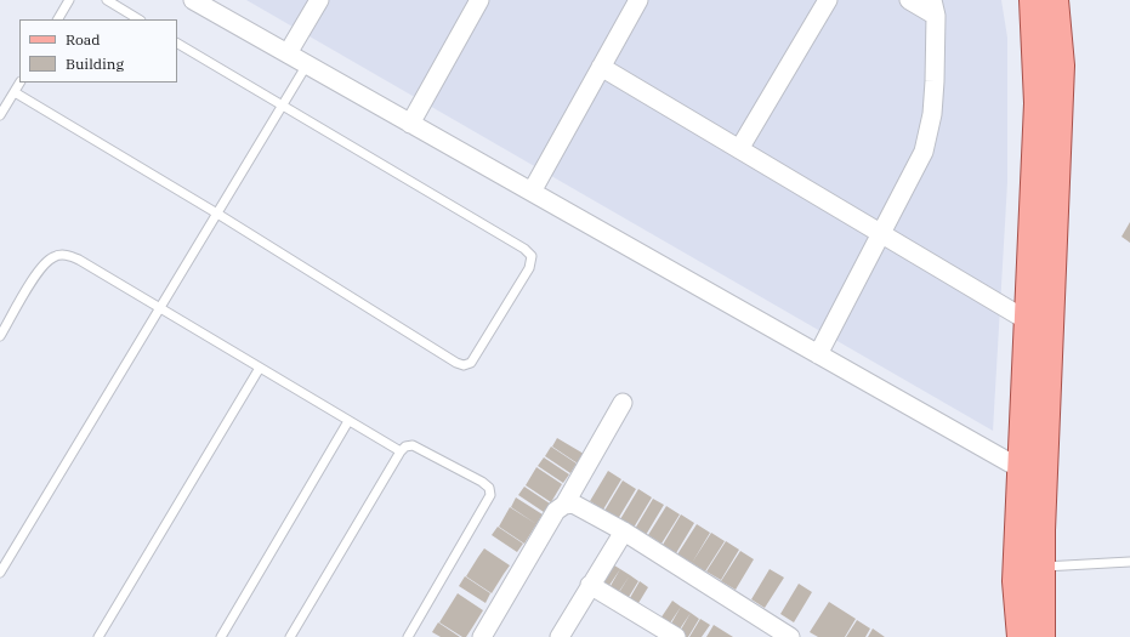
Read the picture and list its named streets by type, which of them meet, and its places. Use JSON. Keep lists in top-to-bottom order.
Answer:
{
  "legend": ["Road", "Building"]
}
